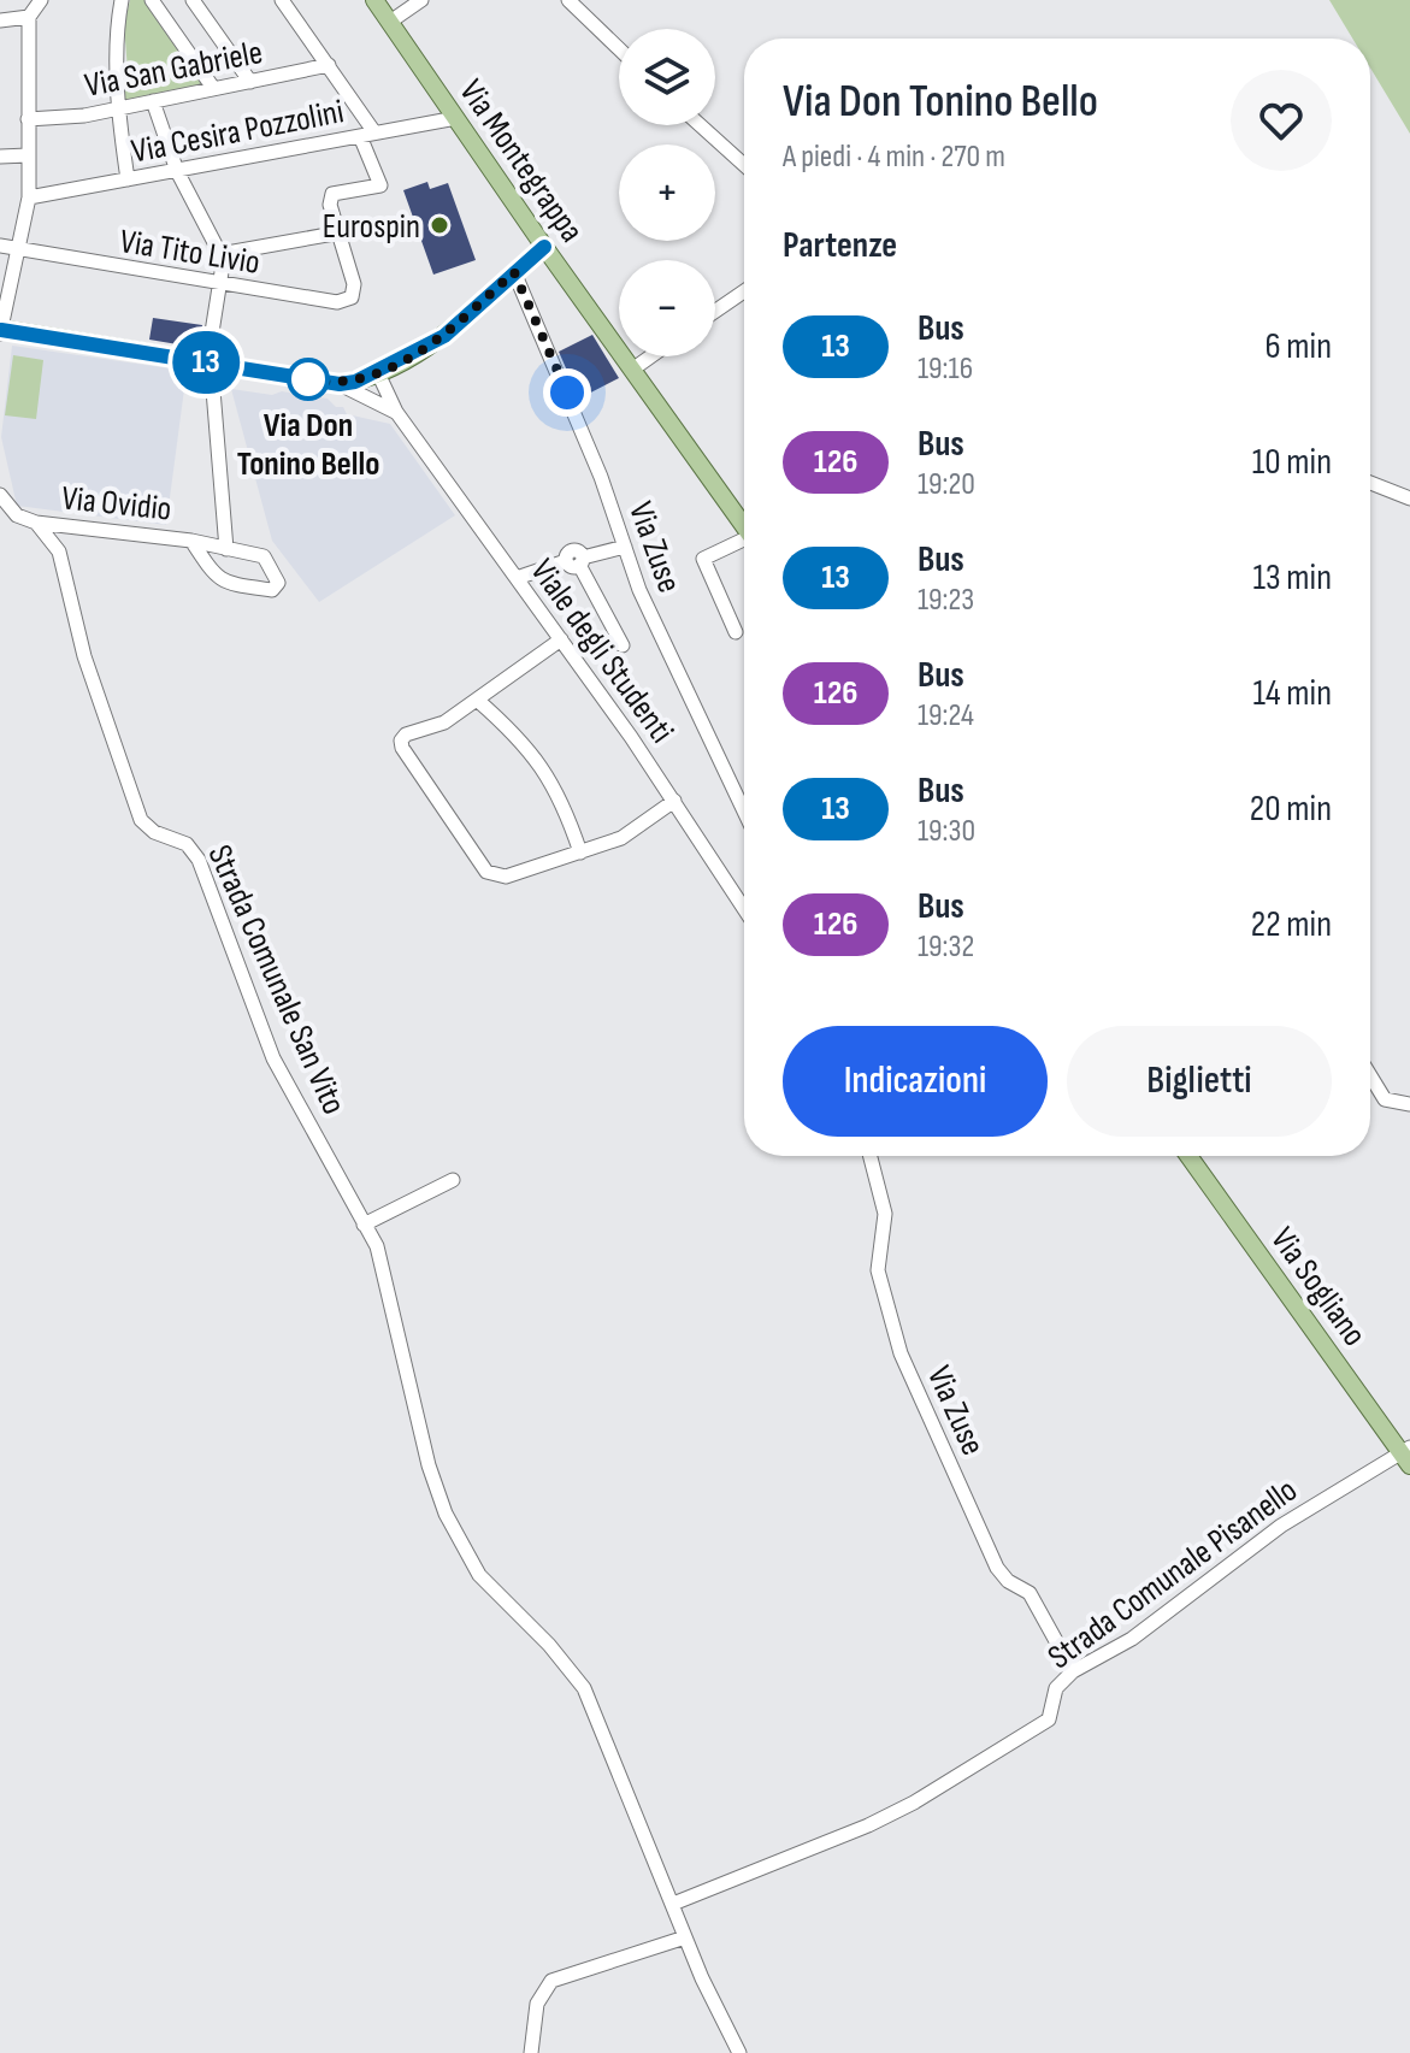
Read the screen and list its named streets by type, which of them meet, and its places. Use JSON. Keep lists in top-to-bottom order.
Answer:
{
  "streets": {
    "main road": ["Via Montegrappa", "Via Sogliano"],
    "street": [
      "Via San Gabriele",
      "Via Cesira Pozzolini",
      "Via Tito Livio",
      "Via Ovidio",
      "Via Zuse",
      "Viale degli Studenti",
      "Strada Comunale San Vito",
      "Strada Comunale Pisanello"
    ]
  },
  "crossings": [
    ["Via Cesira Pozzolini", "Via Montegrappa"],
    ["Via Ovidio", "Strada Comunale San Vito"],
    ["Via Zuse", "Strada Comunale Pisanello"],
    ["Strada Comunale San Vito", "Strada Comunale Pisanello"],
    ["Via Sogliano", "Strada Comunale Pisanello"]
  ],
  "places": ["Eurospin", "Via Don Tonino Bello"],
  "lines": ["bus line 13"],
  "page": {
    "on_map": "13",
    "map_buttons": ["+", "−"],
    "heading": [
      ["Via Don Tonino Bello", "A piedi · 4 min · 270 m"],
      "Partenze"
    ],
    "list": [
      {
        "mark": "13",
        "name": "Bus",
        "note": "19:16",
        "value": "6 min"
      },
      {
        "mark": "126",
        "name": "Bus",
        "note": "19:20",
        "value": "10 min"
      },
      {
        "mark": "13",
        "name": "Bus",
        "note": "19:23",
        "value": "13 min"
      },
      {
        "mark": "126",
        "name": "Bus",
        "note": "19:24",
        "value": "14 min"
      },
      {
        "mark": "13",
        "name": "Bus",
        "note": "19:30",
        "value": "20 min"
      },
      {
        "mark": "126",
        "name": "Bus",
        "note": "19:32",
        "value": "22 min"
      }
    ],
    "buttons": ["Indicazioni", "Biglietti"]
  }
}
